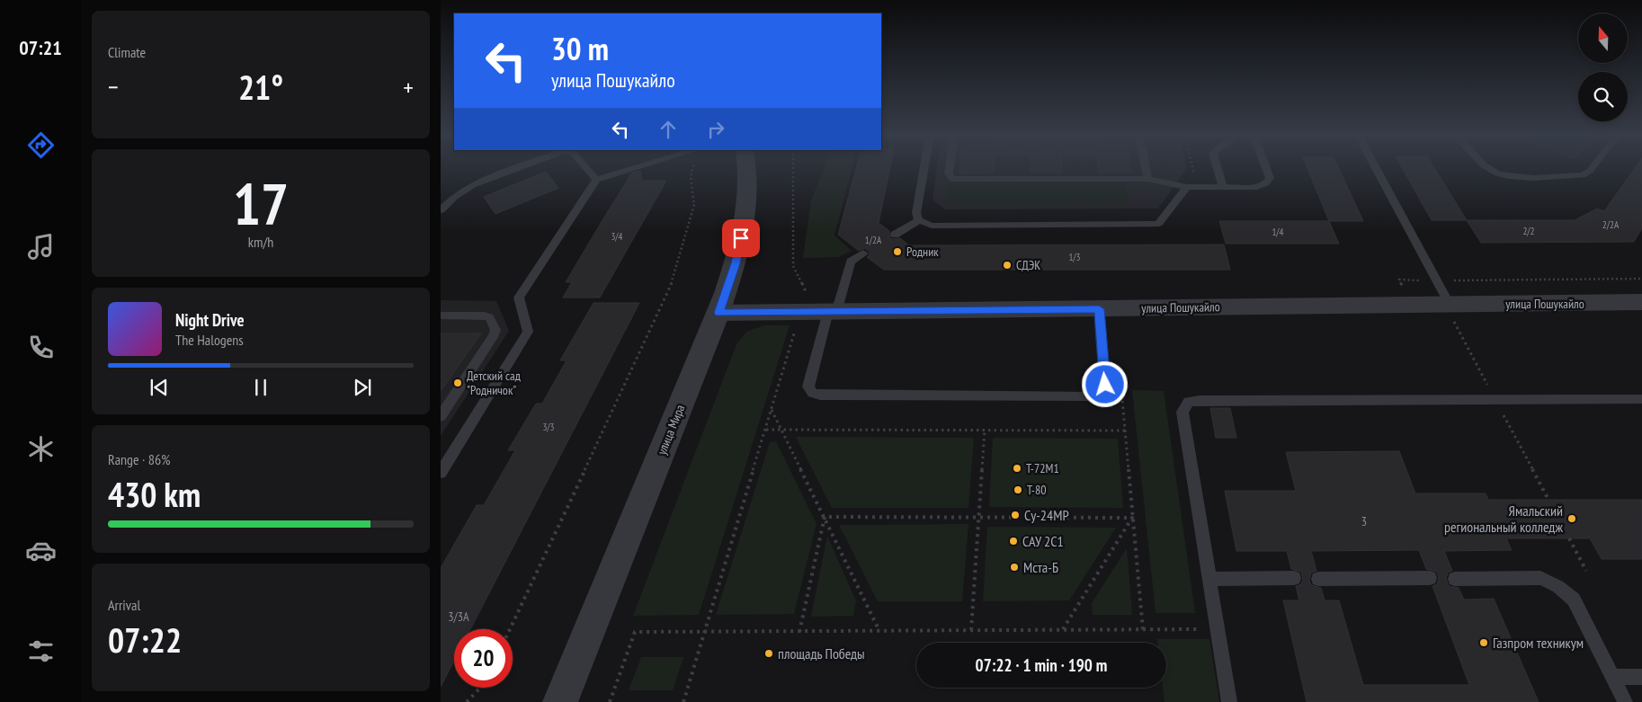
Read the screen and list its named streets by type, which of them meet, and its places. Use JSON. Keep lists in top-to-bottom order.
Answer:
{
  "streets": {
    "street": ["улица Пошукайло", "улица Мира"]
  },
  "crossings": [
    ["улица Пошукайло", "улица Мира"]
  ],
  "places": [
    "Родник",
    "СДЭК",
    "Детский сад \"Родничок\"",
    "Т-72М1",
    "Т-80",
    "Су-24МР",
    "Ямальский региональный колледж",
    "САУ 2С1",
    "Мста-Б",
    "Газпром техникум",
    "площадь Победы"
  ],
  "house_numbers": [
    "2/2А",
    "2/2",
    "1/4",
    "3/4",
    "1/2А",
    "1/3",
    "3/3",
    "3",
    "3/3А"
  ],
  "north": "top",
  "page": {
    "tabs": "07:21",
    "tile": [
      "Climate",
      ["17", "km/h"],
      ["Range · 86%", "430 km"],
      ["Arrival", "07:22"]
    ],
    "turn": ["30 m", "улица Пошукайло"],
    "heat": ["−", "21°", "+"],
    "song": ["Night Drive", "The Halogens"],
    "limit": "20",
    "trip": "07:22 · 1 min · 190 m"
  }
}
